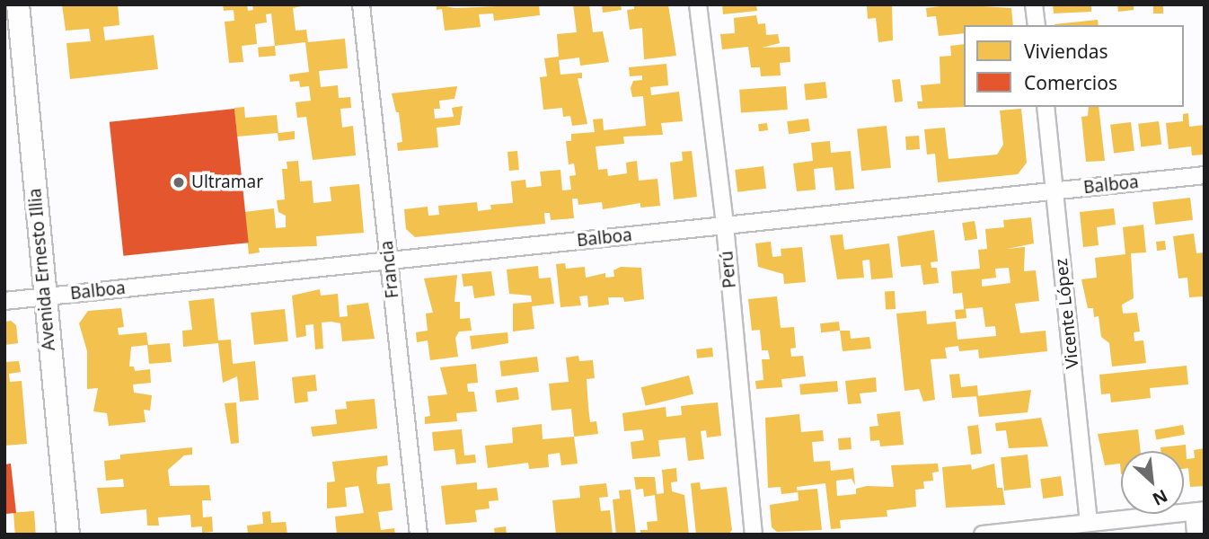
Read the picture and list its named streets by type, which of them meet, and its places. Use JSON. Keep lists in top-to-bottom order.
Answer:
{
  "streets": {
    "main road": ["Avenida Ernesto Illia"],
    "street": [
      "Balboa",
      "Francia",
      "Perú",
      "Vicente López"
    ]
  },
  "crossings": [
    ["Balboa", "Avenida Ernesto Illia"],
    ["Balboa", "Francia"],
    ["Balboa", "Perú"],
    ["Balboa", "Vicente López"]
  ],
  "places": ["Ultramar"],
  "legend": ["Viviendas", "Comercios"],
  "north": "bottom right"
}
